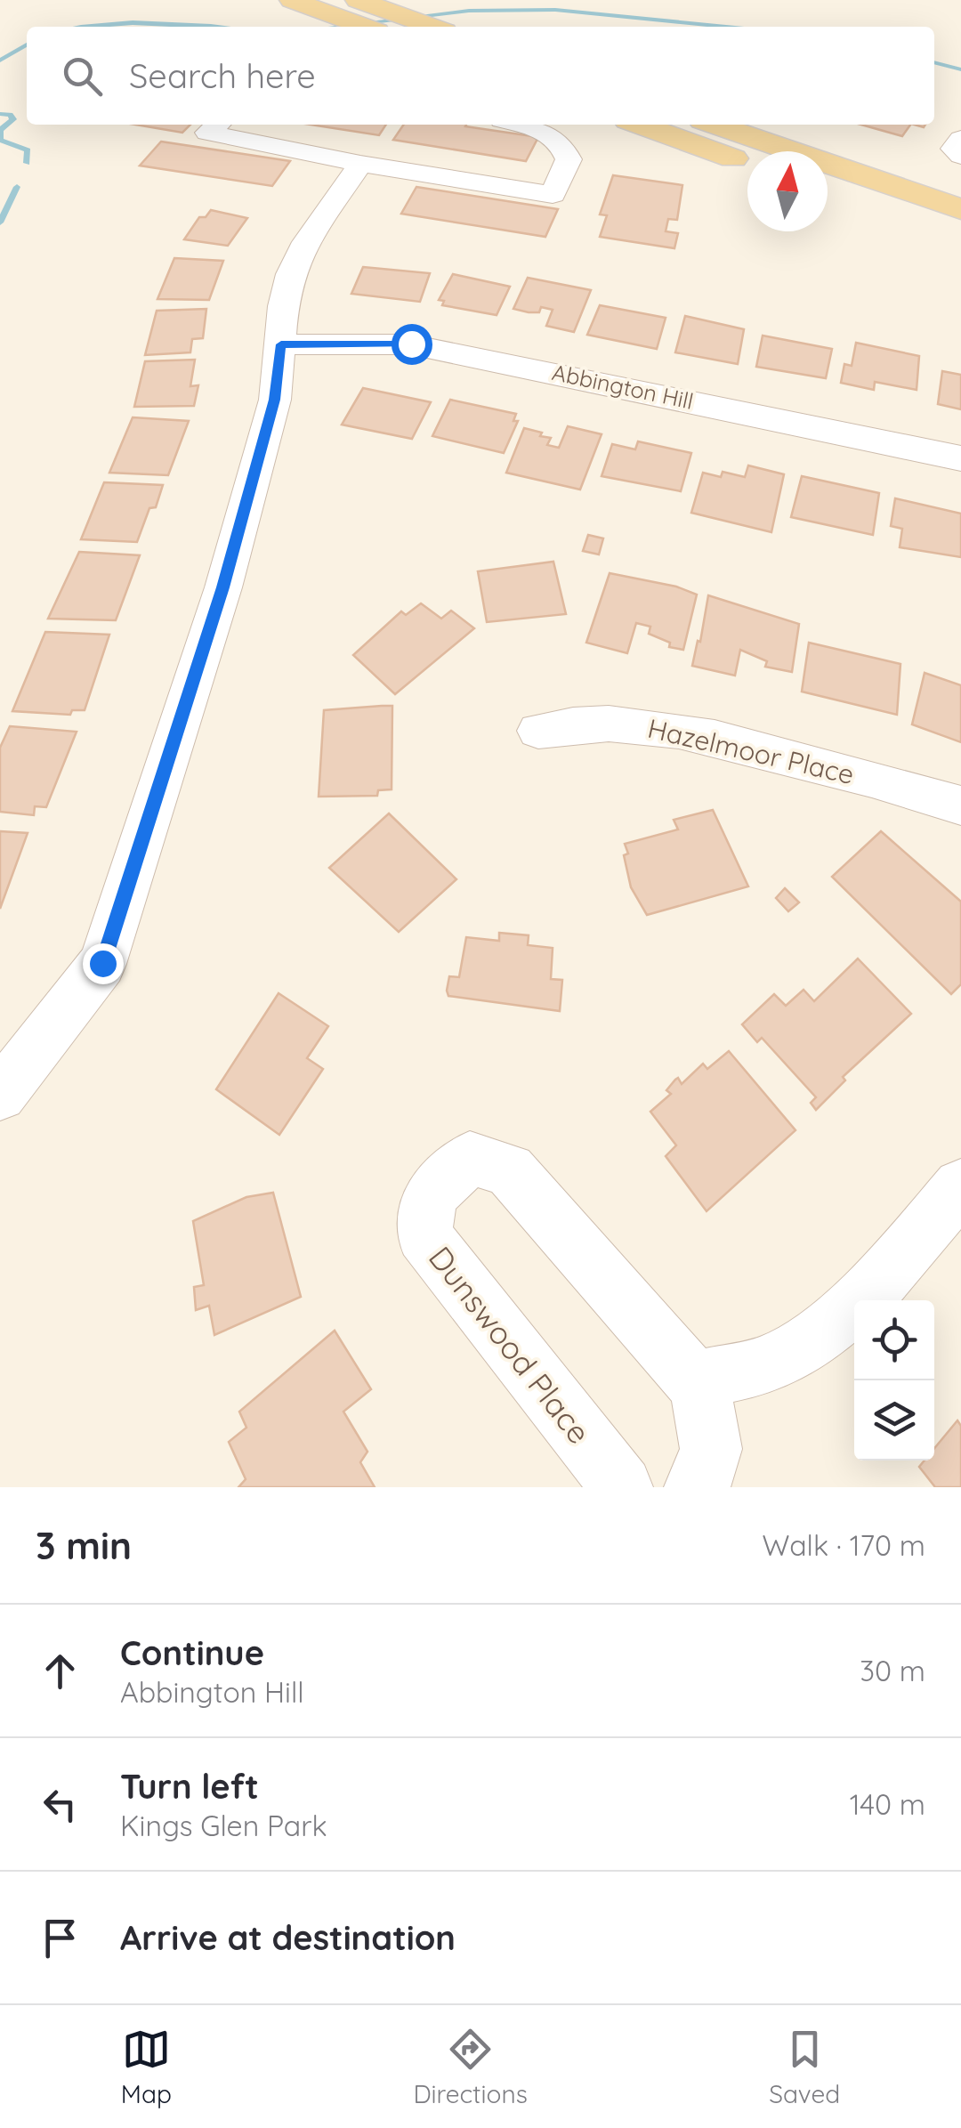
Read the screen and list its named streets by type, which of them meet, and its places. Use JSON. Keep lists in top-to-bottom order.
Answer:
{
  "streets": {
    "street": ["Abbington Hill", "Hazelmoor Place", "Dunswood Place"]
  },
  "north": "top",
  "page": {
    "search": "Search here",
    "heading": ["3 min", "Walk · 170 m"],
    "list": [
      ["Continue", "Abbington Hill", "30 m"],
      ["Turn left", "Kings Glen Park", "140 m"],
      "Arrive at destination"
    ],
    "nav": ["Map", "Directions", "Saved"]
  }
}
